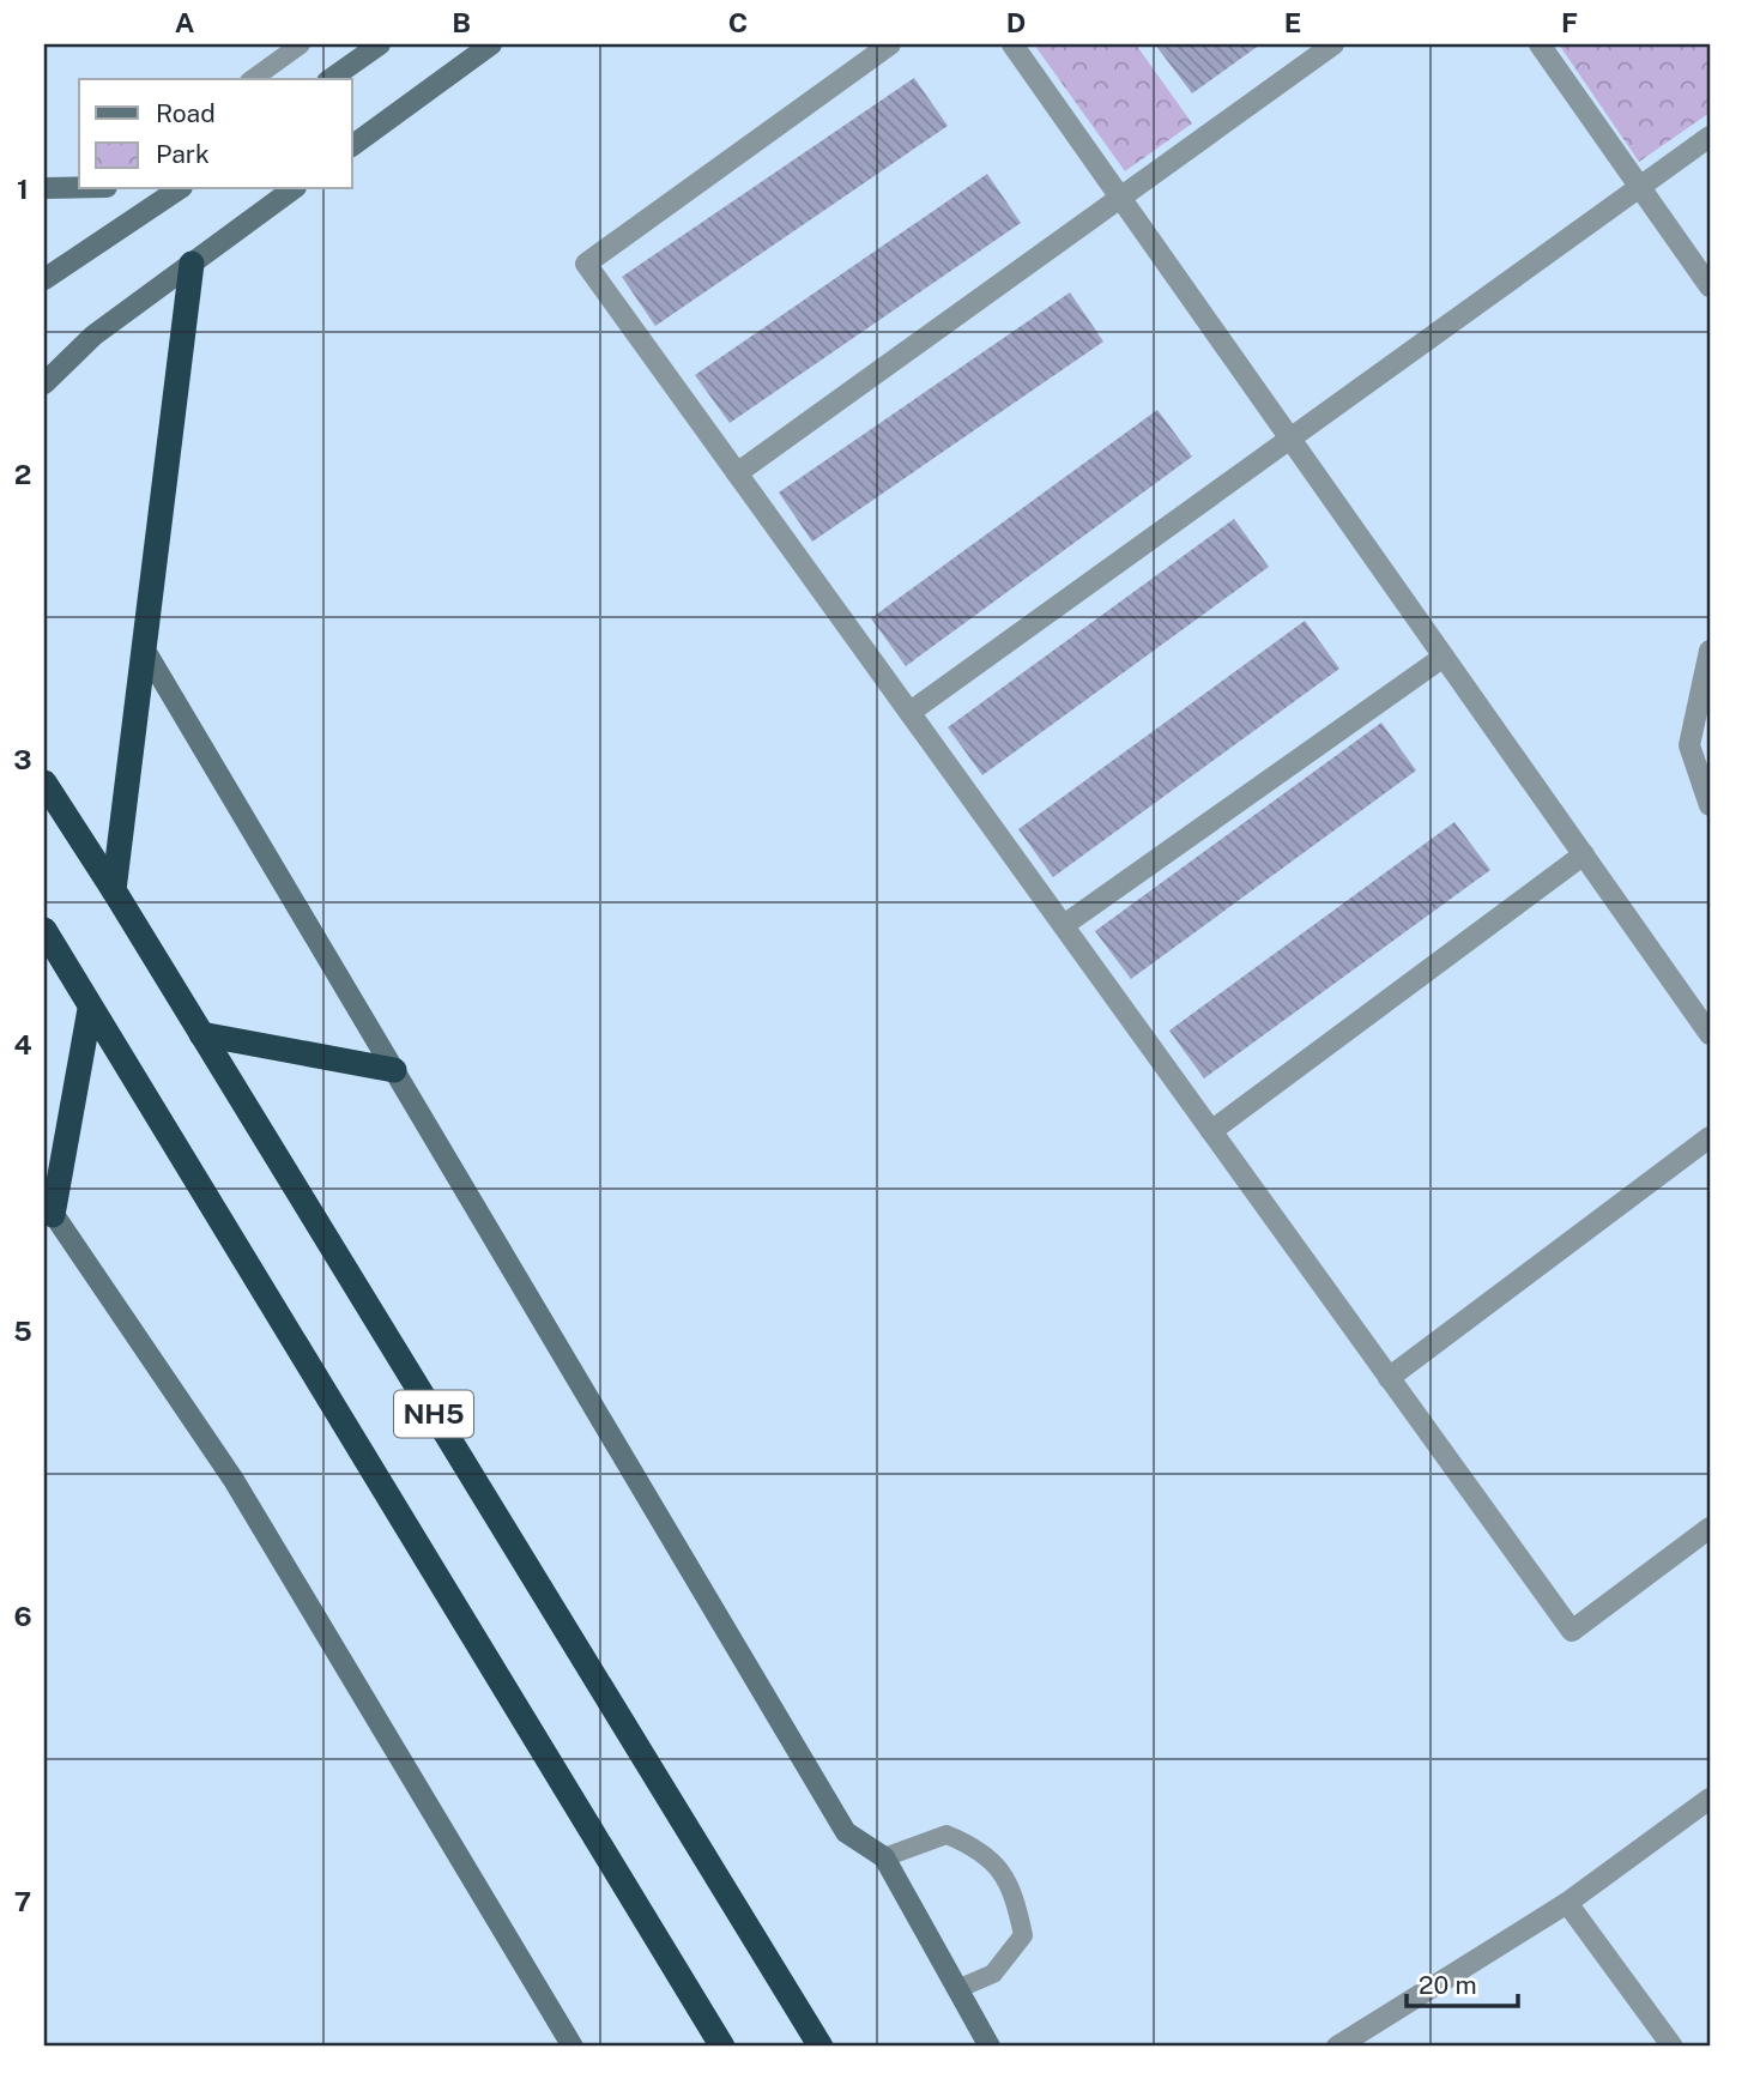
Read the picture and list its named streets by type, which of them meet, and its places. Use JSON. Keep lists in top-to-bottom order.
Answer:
{
  "streets": {
    "highway": ["NH5"]
  },
  "legend": ["Road", "Park"],
  "scale_bar": "20 m",
  "grid": {
    "columns": [
      "A",
      "B",
      "C",
      "D",
      "E",
      "F"
    ],
    "rows": [
      "1",
      "2",
      "3",
      "4",
      "5",
      "6",
      "7"
    ]
  }
}
